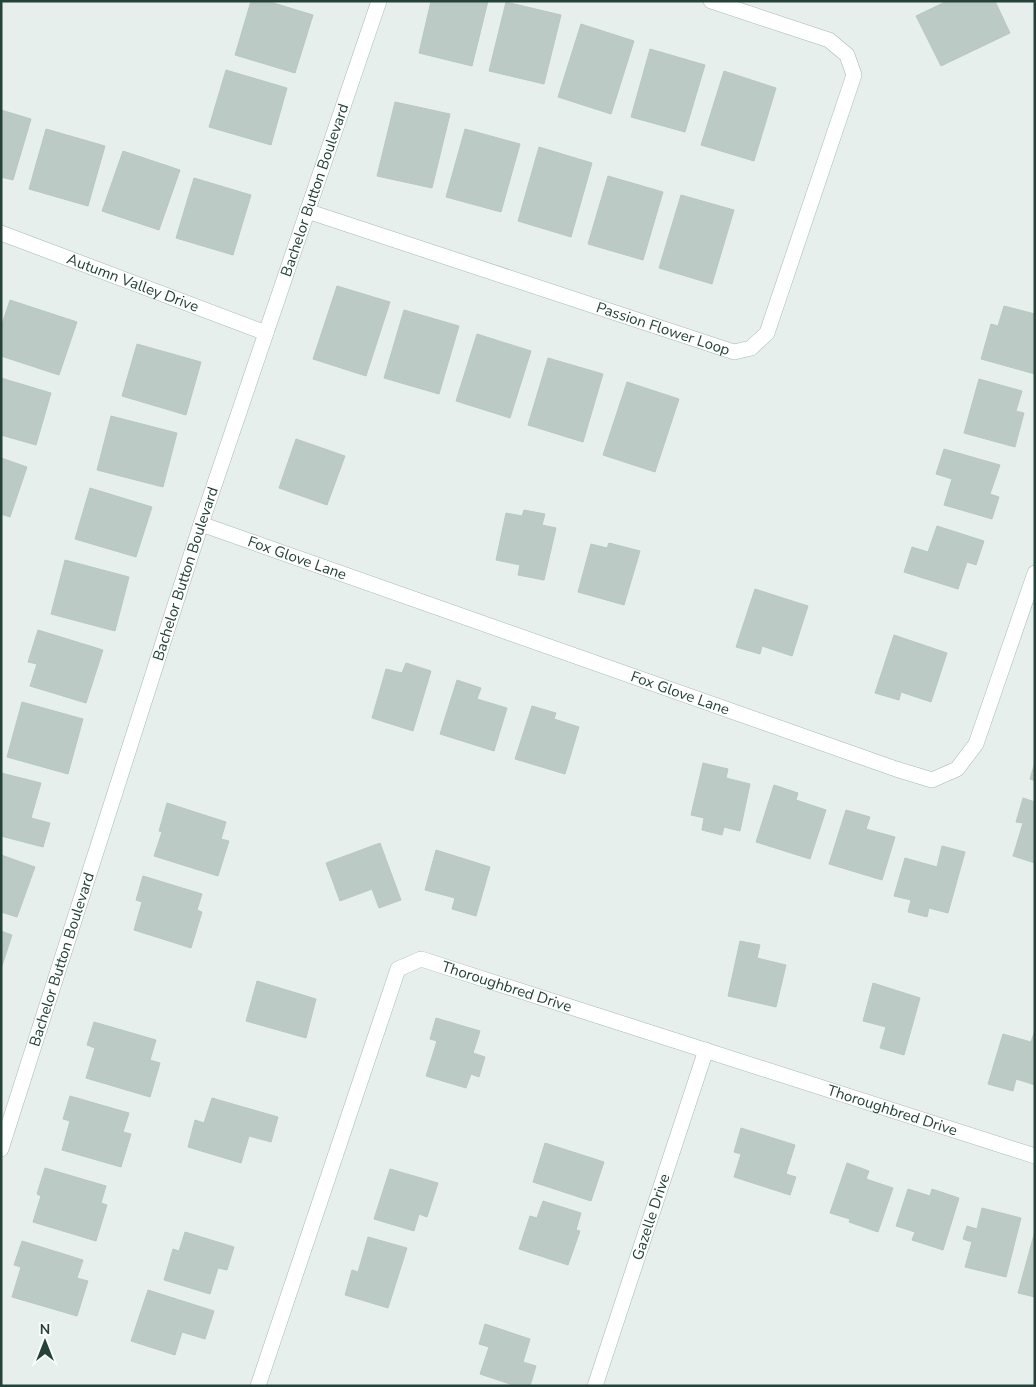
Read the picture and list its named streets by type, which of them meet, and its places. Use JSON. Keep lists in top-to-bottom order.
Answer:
{
  "streets": {
    "street": [
      "Bachelor Button Boulevard",
      "Autumn Valley Drive",
      "Passion Flower Loop",
      "Fox Glove Lane",
      "Thoroughbred Drive",
      "Gazelle Drive"
    ]
  },
  "crossings": [
    ["Bachelor Button Boulevard", "Autumn Valley Drive"],
    ["Bachelor Button Boulevard", "Passion Flower Loop"],
    ["Bachelor Button Boulevard", "Fox Glove Lane"],
    ["Thoroughbred Drive", "Gazelle Drive"]
  ],
  "north": "top"
}
